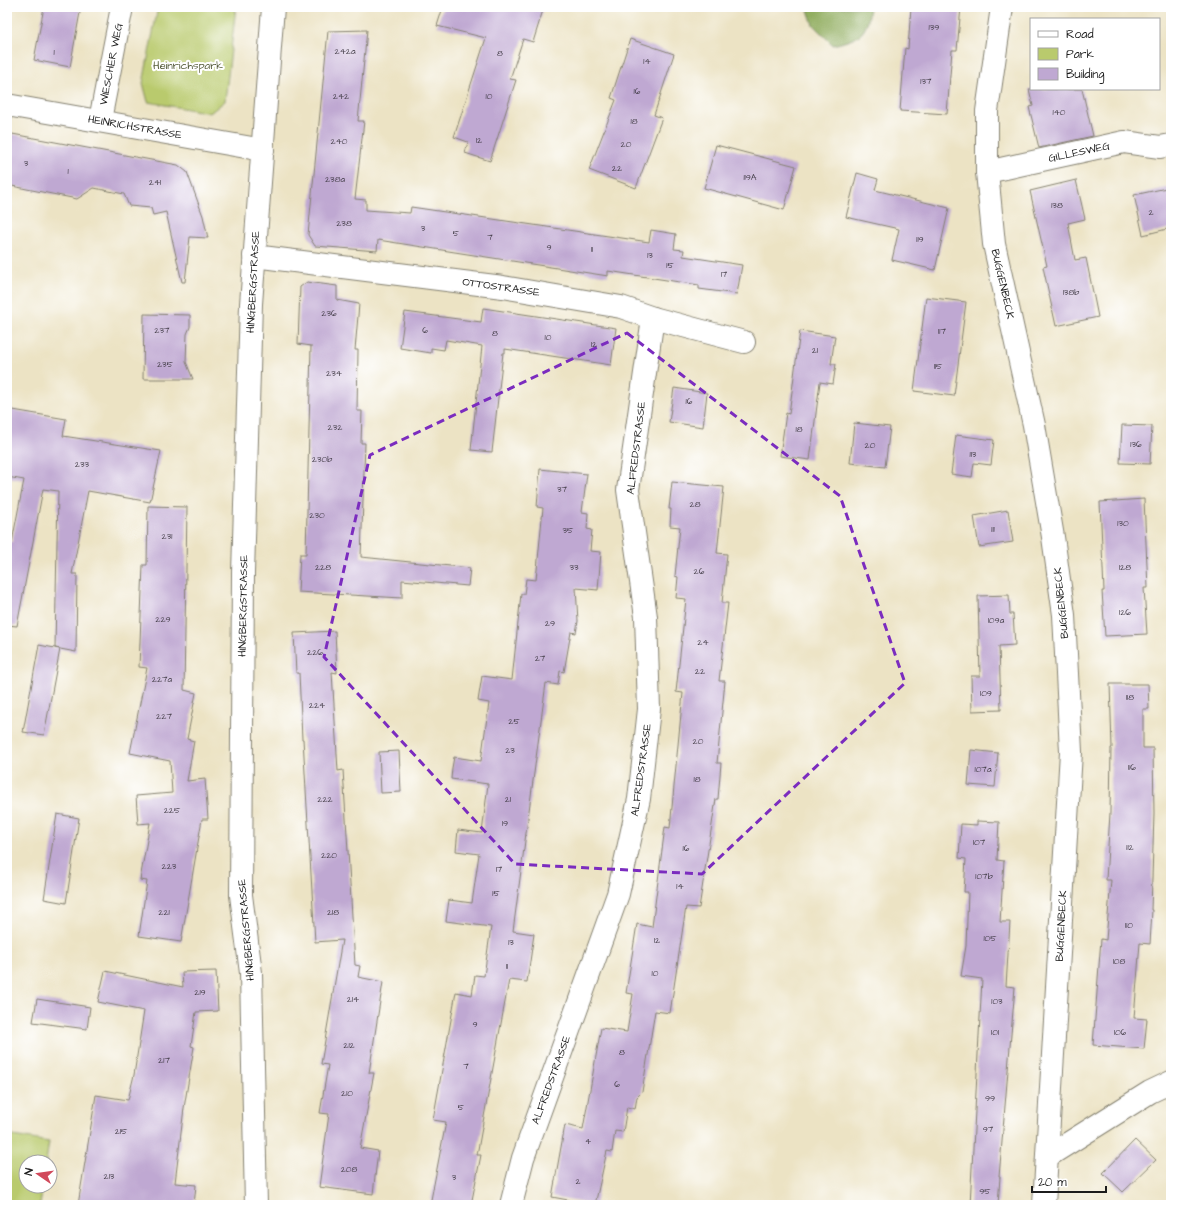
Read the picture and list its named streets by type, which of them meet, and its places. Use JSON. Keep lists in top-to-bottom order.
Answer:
{
  "streets": {
    "street": [
      "WIESCHER WEG",
      "HEINRICHSTRASSE",
      "GILLESWEG",
      "HINGBERGSTRASSE",
      "BUGGENBECK",
      "OTTOSTRASSE",
      "ALFREDSTRASSE"
    ]
  },
  "crossings": [
    ["WIESCHER WEG", "HEINRICHSTRASSE"],
    ["HEINRICHSTRASSE", "HINGBERGSTRASSE"],
    ["GILLESWEG", "BUGGENBECK"],
    ["HINGBERGSTRASSE", "OTTOSTRASSE"],
    ["OTTOSTRASSE", "ALFREDSTRASSE"]
  ],
  "parks": ["Heinrichspark"],
  "house_numbers": [
    "139",
    "242a",
    "1",
    "8",
    "14",
    "137",
    "16",
    "242",
    "10",
    "140",
    "18",
    "12",
    "240",
    "20",
    "3",
    "22",
    "1",
    "119A",
    "238a",
    "241",
    "138",
    "2",
    "238",
    "3",
    "5",
    "7",
    "119",
    "9",
    "11",
    "13",
    "15",
    "17",
    "138b",
    "236",
    "237",
    "6",
    "117",
    "8",
    "10",
    "12",
    "21",
    "235",
    "115",
    "234",
    "16",
    "232",
    "18",
    "136",
    "20",
    "113",
    "230b",
    "233",
    "37",
    "28",
    "230",
    "130",
    "111",
    "35",
    "231",
    "228",
    "33",
    "128",
    "26",
    "126",
    "229",
    "109a",
    "29",
    "24",
    "226",
    "27",
    "22",
    "227a",
    "109",
    "118",
    "224",
    "227",
    "25",
    "20",
    "23",
    "116",
    "107a",
    "18",
    "222",
    "21",
    "225",
    "19",
    "107",
    "112",
    "16",
    "220",
    "223",
    "17",
    "107b",
    "14",
    "15",
    "221",
    "218",
    "110",
    "105",
    "12",
    "13",
    "108",
    "11",
    "10",
    "219",
    "214",
    "103",
    "9",
    "101",
    "106",
    "212",
    "8",
    "217",
    "7",
    "6",
    "210",
    "99",
    "5",
    "97",
    "215",
    "4",
    "208",
    "213",
    "3",
    "2",
    "95"
  ],
  "legend": ["Road", "Park", "Building"],
  "scale_bar": "20 m",
  "north": "left"
}
